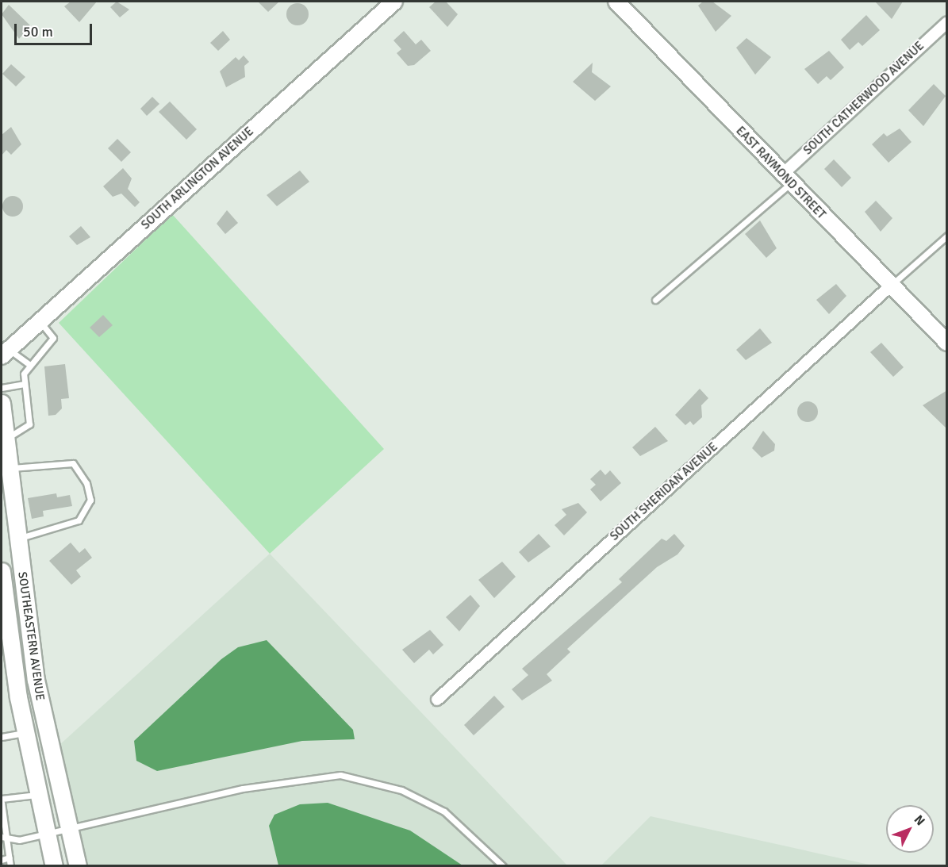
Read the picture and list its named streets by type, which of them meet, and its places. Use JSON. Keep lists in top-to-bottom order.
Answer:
{
  "streets": {
    "main road": ["EAST RAYMOND STREET", "SOUTH ARLINGTON AVENUE", "SOUTHEASTERN AVENUE"],
    "street": ["SOUTH CATHERWOOD AVENUE", "SOUTH SHERIDAN AVENUE"]
  },
  "crossings": [
    ["SOUTH CATHERWOOD AVENUE", "EAST RAYMOND STREET"],
    ["EAST RAYMOND STREET", "SOUTH SHERIDAN AVENUE"]
  ],
  "scale_bar": "50 m",
  "north": "top right"
}
